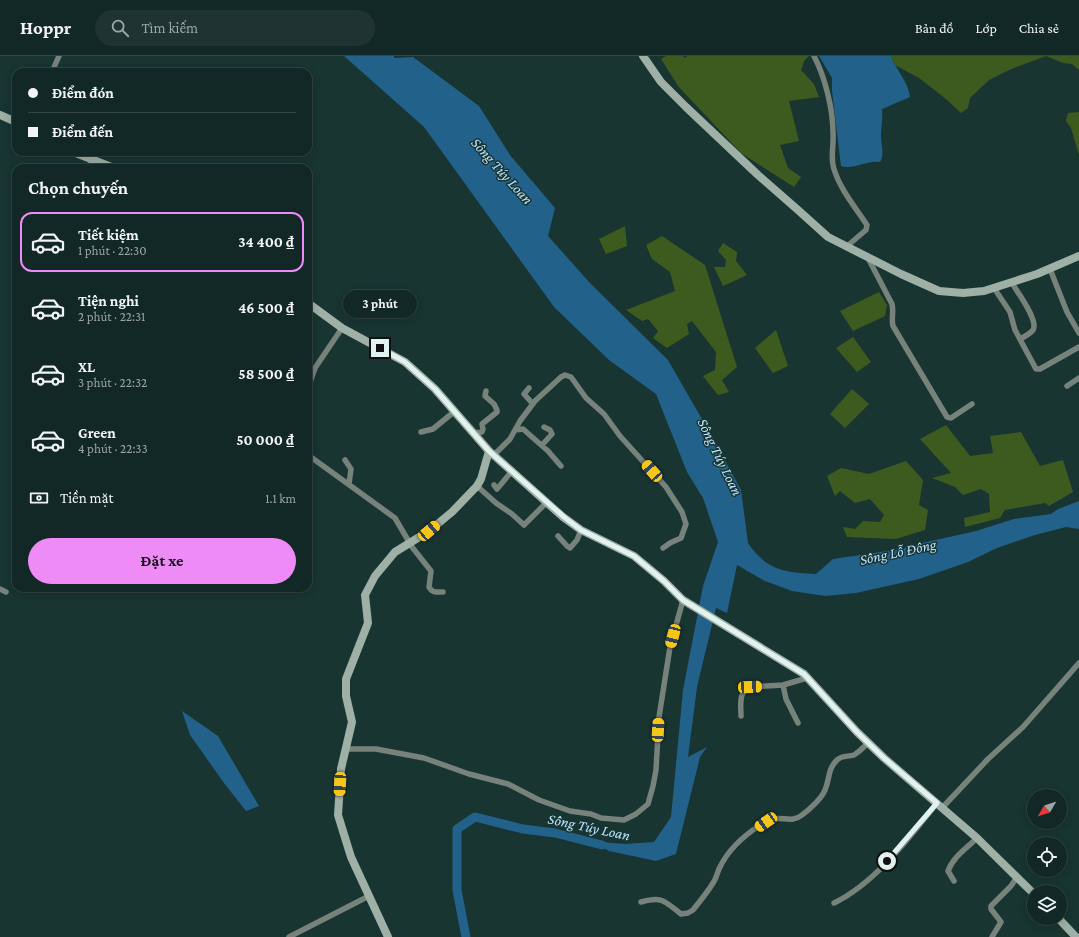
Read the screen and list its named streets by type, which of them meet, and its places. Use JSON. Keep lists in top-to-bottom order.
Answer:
{
  "water": ["Sông Túy Loan", "Sông Lỗ Đông"],
  "north": "bottom left",
  "page": {
    "header": "Hoppr",
    "search": "Tìm kiếm",
    "nav": ["Bản đồ", "Lớp", "Chia sẻ"],
    "banner": ["Điểm đón", "Điểm đến"],
    "heading": "Chọn chuyến",
    "list": [
      {
        "name": "Tiết kiệm",
        "note": "1 phút · 22:30",
        "value": "34 400 ₫"
      },
      {
        "name": "Tiện nghi",
        "note": "2 phút · 22:31",
        "value": "46 500 ₫"
      },
      {
        "name": "XL",
        "note": "3 phút · 22:32",
        "value": "58 500 ₫"
      },
      {
        "name": "Green",
        "note": "4 phút · 22:33",
        "value": "50 000 ₫"
      }
    ],
    "bubble": "3 phút",
    "pay": ["Tiền mặt", "1.1 km"],
    "buttons": "Đặt xe"
  }
}
